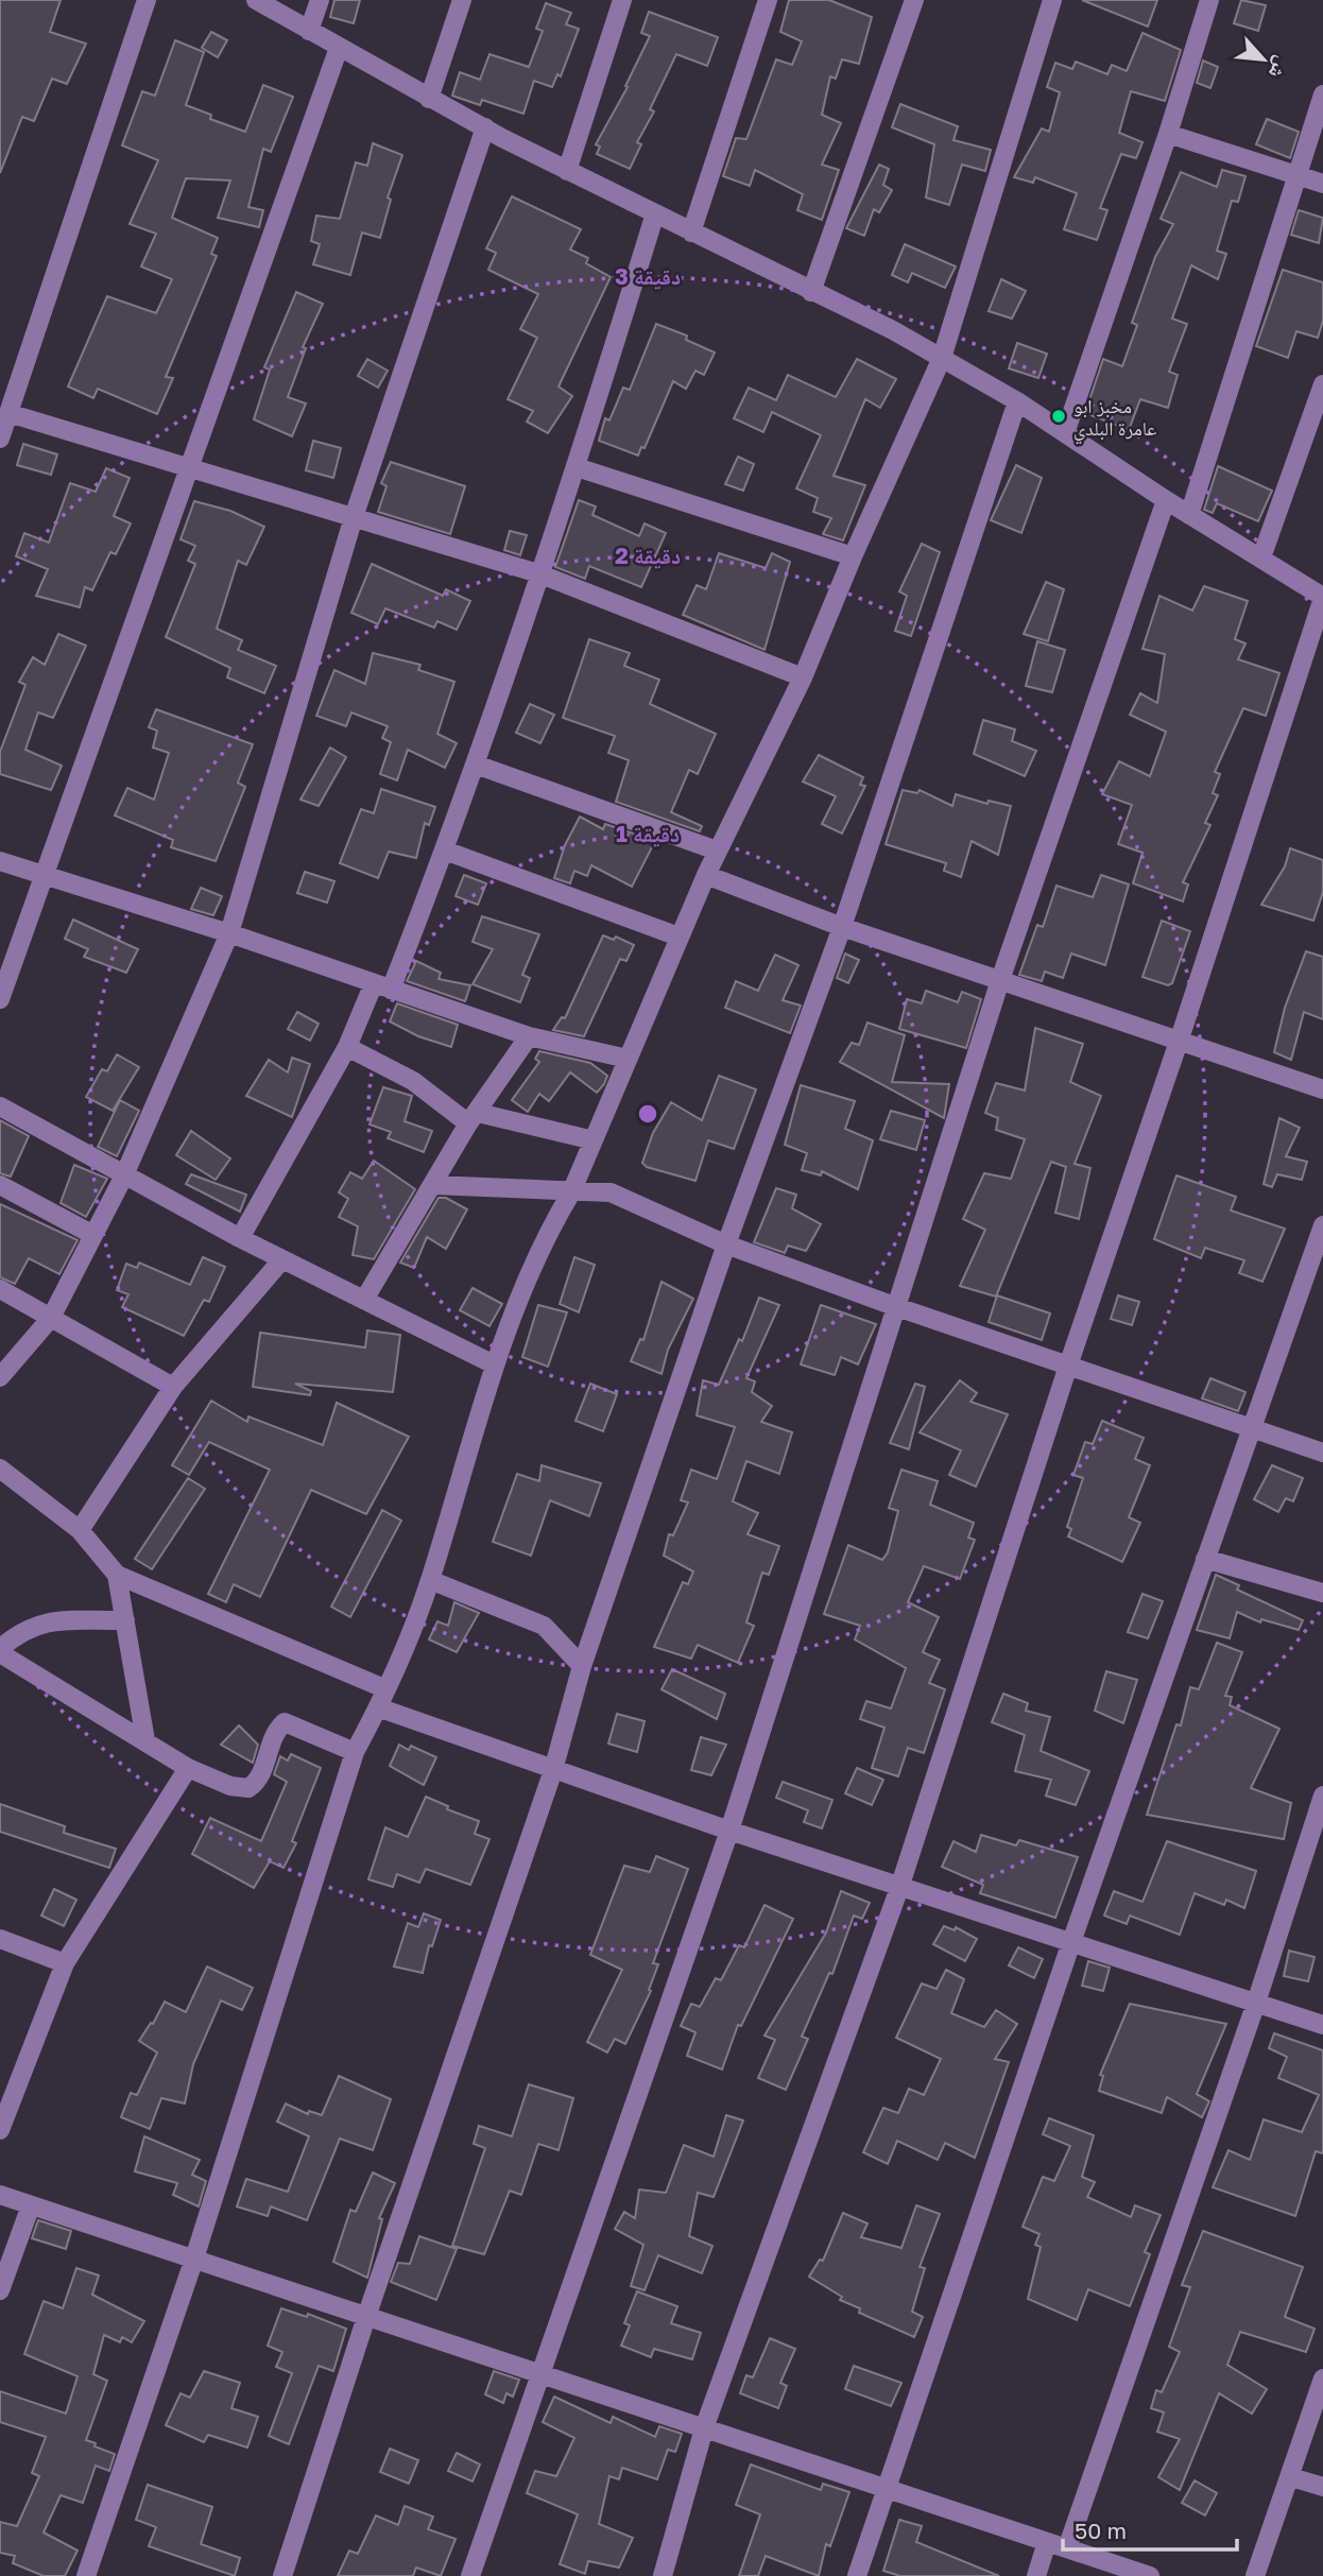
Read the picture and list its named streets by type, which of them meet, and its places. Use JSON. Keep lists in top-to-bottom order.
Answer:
{
  "places": ["مخبز ابو عامرة البلدي"],
  "scale_bar": "50 m",
  "north": "bottom right",
  "rings": ["3 دقيقة", "2 دقيقة", "1 دقيقة"]
}
